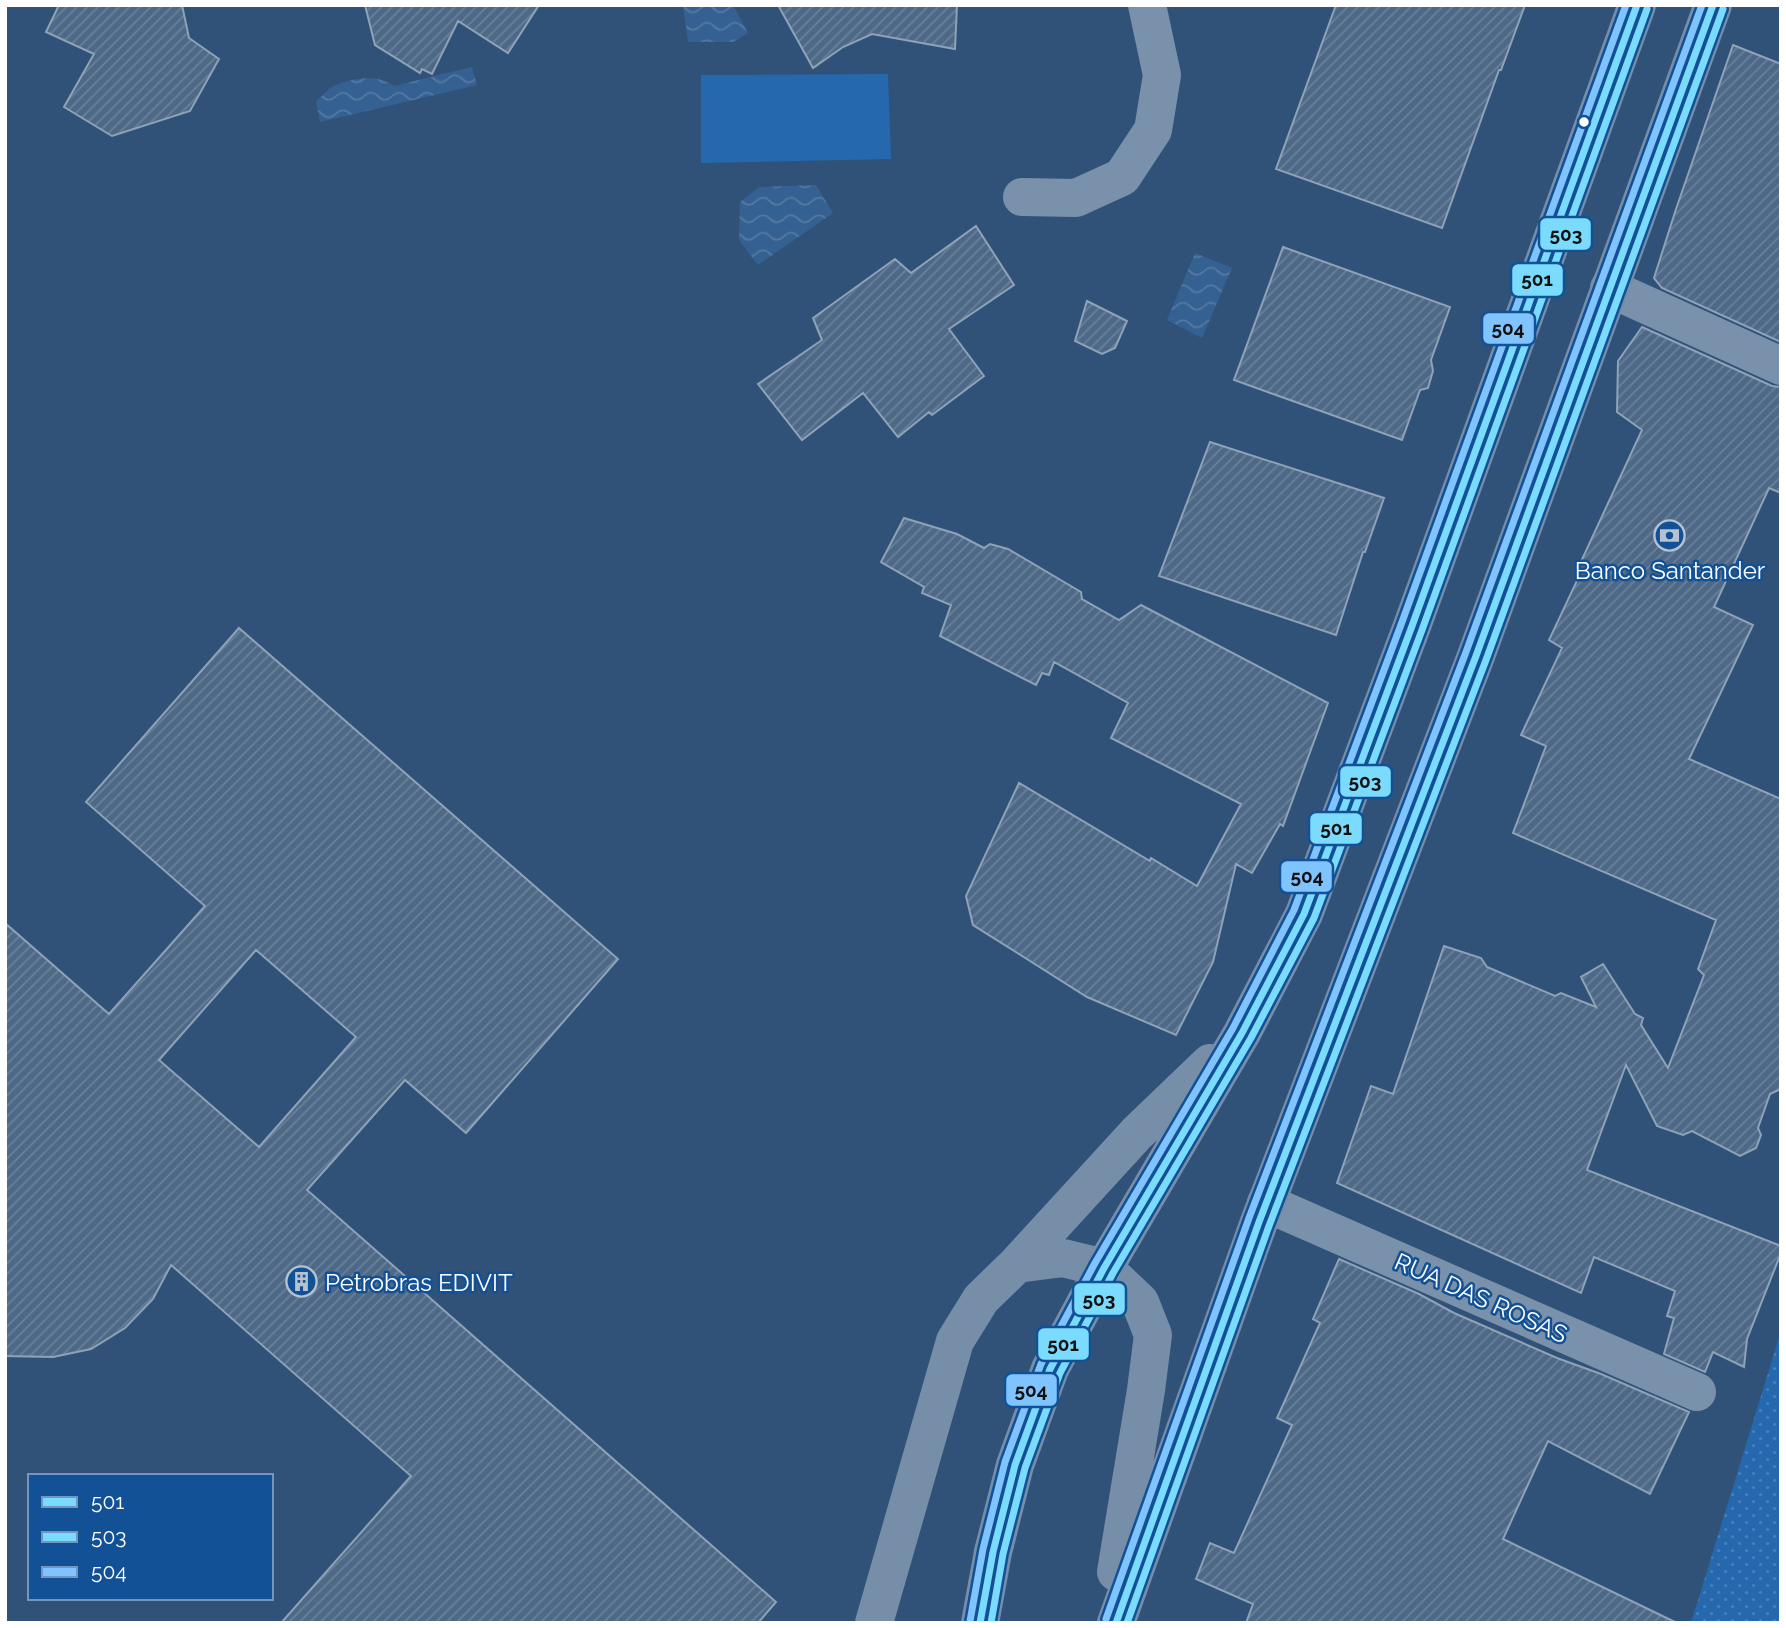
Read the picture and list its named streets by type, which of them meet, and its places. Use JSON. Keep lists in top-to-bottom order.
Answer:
{
  "streets": {
    "street": ["RUA DAS ROSAS"]
  },
  "places": {
    "bank": ["Banco Santander"],
    "building": ["Petrobras EDIVIT"]
  },
  "lines": ["transit line 501", "transit line 504", "transit line 503"],
  "legend": ["501", "503", "504"]
}
